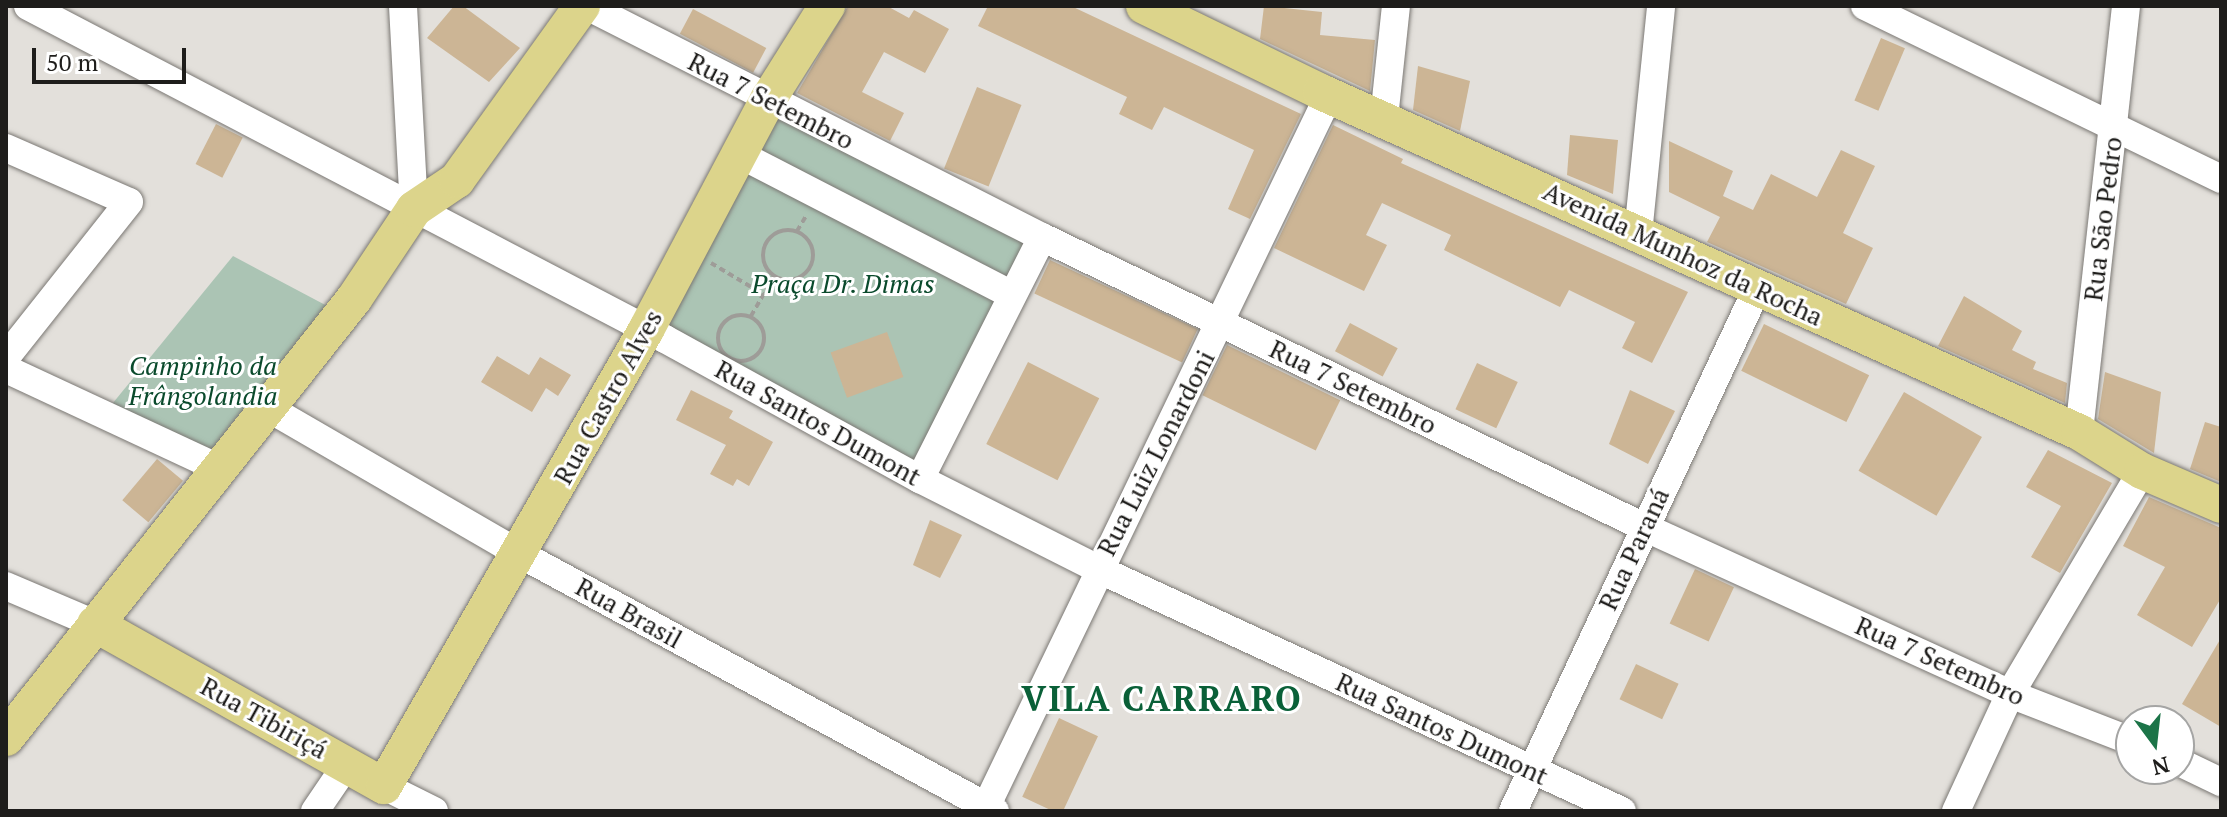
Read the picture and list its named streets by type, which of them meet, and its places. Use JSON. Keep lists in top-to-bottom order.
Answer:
{
  "streets": {
    "main road": ["Avenida Munhoz da Rocha", "Rua Castro Alves", "Rua Tibiriçá"],
    "street": [
      "Rua 7 Setembro",
      "Rua São Pedro",
      "Rua Santos Dumont",
      "Rua Luiz Lonardoni",
      "Rua Paraná",
      "Rua Brasil"
    ]
  },
  "crossings": [
    ["Rua 7 Setembro", "Rua Castro Alves"],
    ["Rua 7 Setembro", "Rua Luiz Lonardoni"],
    ["Rua 7 Setembro", "Rua Paraná"],
    ["Rua São Pedro", "Avenida Munhoz da Rocha"],
    ["Avenida Munhoz da Rocha", "Rua Luiz Lonardoni"],
    ["Avenida Munhoz da Rocha", "Rua Paraná"],
    ["Rua Castro Alves", "Rua Santos Dumont"],
    ["Rua Castro Alves", "Rua Brasil"],
    ["Rua Castro Alves", "Rua Tibiriçá"],
    ["Rua Santos Dumont", "Rua Luiz Lonardoni"],
    ["Rua Santos Dumont", "Rua Paraná"],
    ["Rua Luiz Lonardoni", "Rua Brasil"]
  ],
  "districts": ["VILA CARRARO"],
  "parks": ["Praça Dr. Dimas", "Campinho da Frângolandia"],
  "scale_bar": "50 m",
  "north": "bottom"
}
